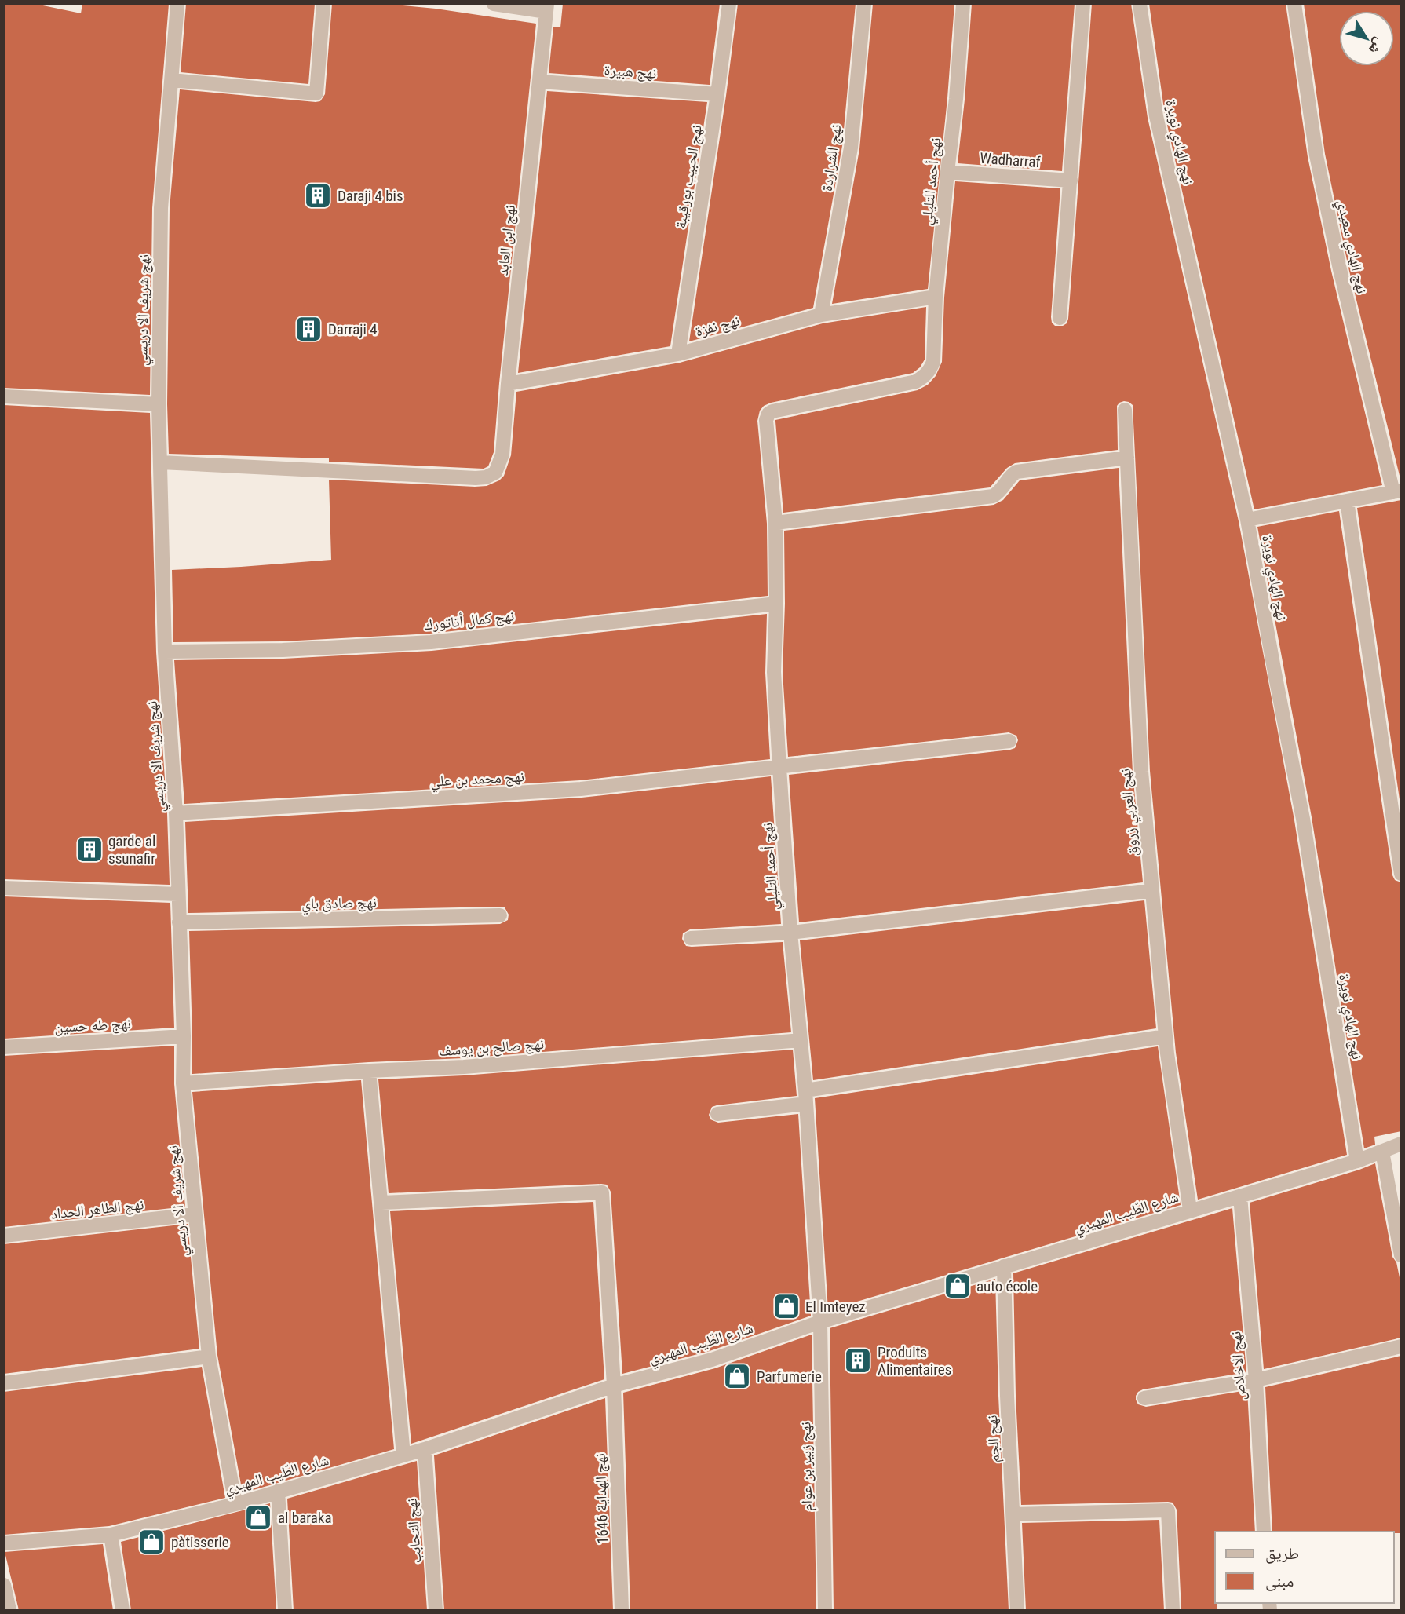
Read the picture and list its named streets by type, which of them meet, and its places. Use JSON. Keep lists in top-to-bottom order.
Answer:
{
  "streets": {
    "street": [
      "نهج هبيرة",
      "نهج الهادي نويرة",
      "نهج الشراردة",
      "Wadharraf",
      "نهج الحبيب بورقيبة",
      "نهج أحمد التليلي",
      "نهج ابن العابد",
      "نهج الهادي سعيدي",
      "نهج شريف الا دريسي",
      "نهج نفزة",
      "نهج كمال أتاتورك",
      "نهج محمد بن علي",
      "نهج العربي زروق",
      "نهج صادق باي",
      "نهج طه حسين",
      "نهج صالح بن يوسف",
      "نهج الطاهر الحداد",
      "شارع الطّيب المهيري",
      "نهج الاخلاص",
      "نهج الجم",
      "نهج زبير بن عوام",
      "نهج الهداية 1646",
      "نهج التحابب"
    ]
  },
  "crossings": [
    ["نهج هبيرة", "نهج الحبيب بورقيبة"],
    ["نهج هبيرة", "نهج ابن العابد"],
    ["نهج الهادي نويرة", "شارع الطّيب المهيري"],
    ["نهج الشراردة", "نهج نفزة"],
    ["Wadharraf", "نهج أحمد التليلي"],
    ["نهج الحبيب بورقيبة", "نهج نفزة"],
    ["نهج أحمد التليلي", "نهج نفزة"],
    ["نهج أحمد التليلي", "نهج كمال أتاتورك"],
    ["نهج أحمد التليلي", "نهج محمد بن علي"],
    ["نهج أحمد التليلي", "نهج صالح بن يوسف"],
    ["نهج أحمد التليلي", "شارع الطّيب المهيري"],
    ["نهج أحمد التليلي", "نهج زبير بن عوام"],
    ["نهج ابن العابد", "نهج شريف الا دريسي"],
    ["نهج ابن العابد", "نهج نفزة"],
    ["نهج شريف الا دريسي", "نهج كمال أتاتورك"],
    ["نهج شريف الا دريسي", "نهج محمد بن علي"],
    ["نهج شريف الا دريسي", "نهج صادق باي"],
    ["نهج شريف الا دريسي", "نهج طه حسين"],
    ["نهج شريف الا دريسي", "نهج صالح بن يوسف"],
    ["نهج شريف الا دريسي", "نهج الطاهر الحداد"],
    ["نهج شريف الا دريسي", "شارع الطّيب المهيري"],
    ["نهج العربي زروق", "شارع الطّيب المهيري"],
    ["شارع الطّيب المهيري", "نهج الاخلاص"],
    ["شارع الطّيب المهيري", "نهج الجم"],
    ["شارع الطّيب المهيري", "نهج زبير بن عوام"],
    ["شارع الطّيب المهيري", "نهج الهداية 1646"],
    ["شارع الطّيب المهيري", "نهج التحابب"]
  ],
  "places": {
    "building": [
      "Daraji 4 bis",
      "Darraji 4",
      "garde al ssunafir",
      "Produits Alimentaires"
    ],
    "shop": [
      "auto école",
      "El Imteyez",
      "Parfumerie",
      "al baraka",
      "pàtisserie"
    ]
  },
  "legend": ["طريق", "مبنى"],
  "north": "bottom right"
}
